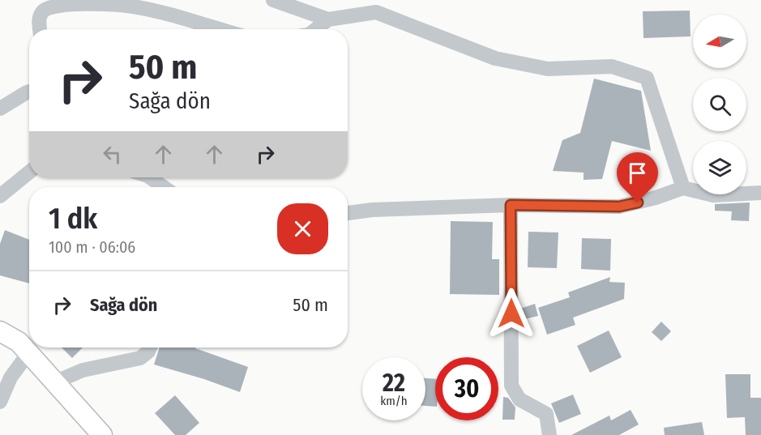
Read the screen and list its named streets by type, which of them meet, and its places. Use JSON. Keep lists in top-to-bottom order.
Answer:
{
  "north": "left",
  "page": {
    "turn": ["50 m", "Sağa dön"],
    "heading": ["1 dk", "100 m · 06:06"],
    "list": [
      {
        "name": "Sağa dön",
        "value": "50 m"
      }
    ],
    "speed": "22 km/h",
    "limit": "30"
  }
}
